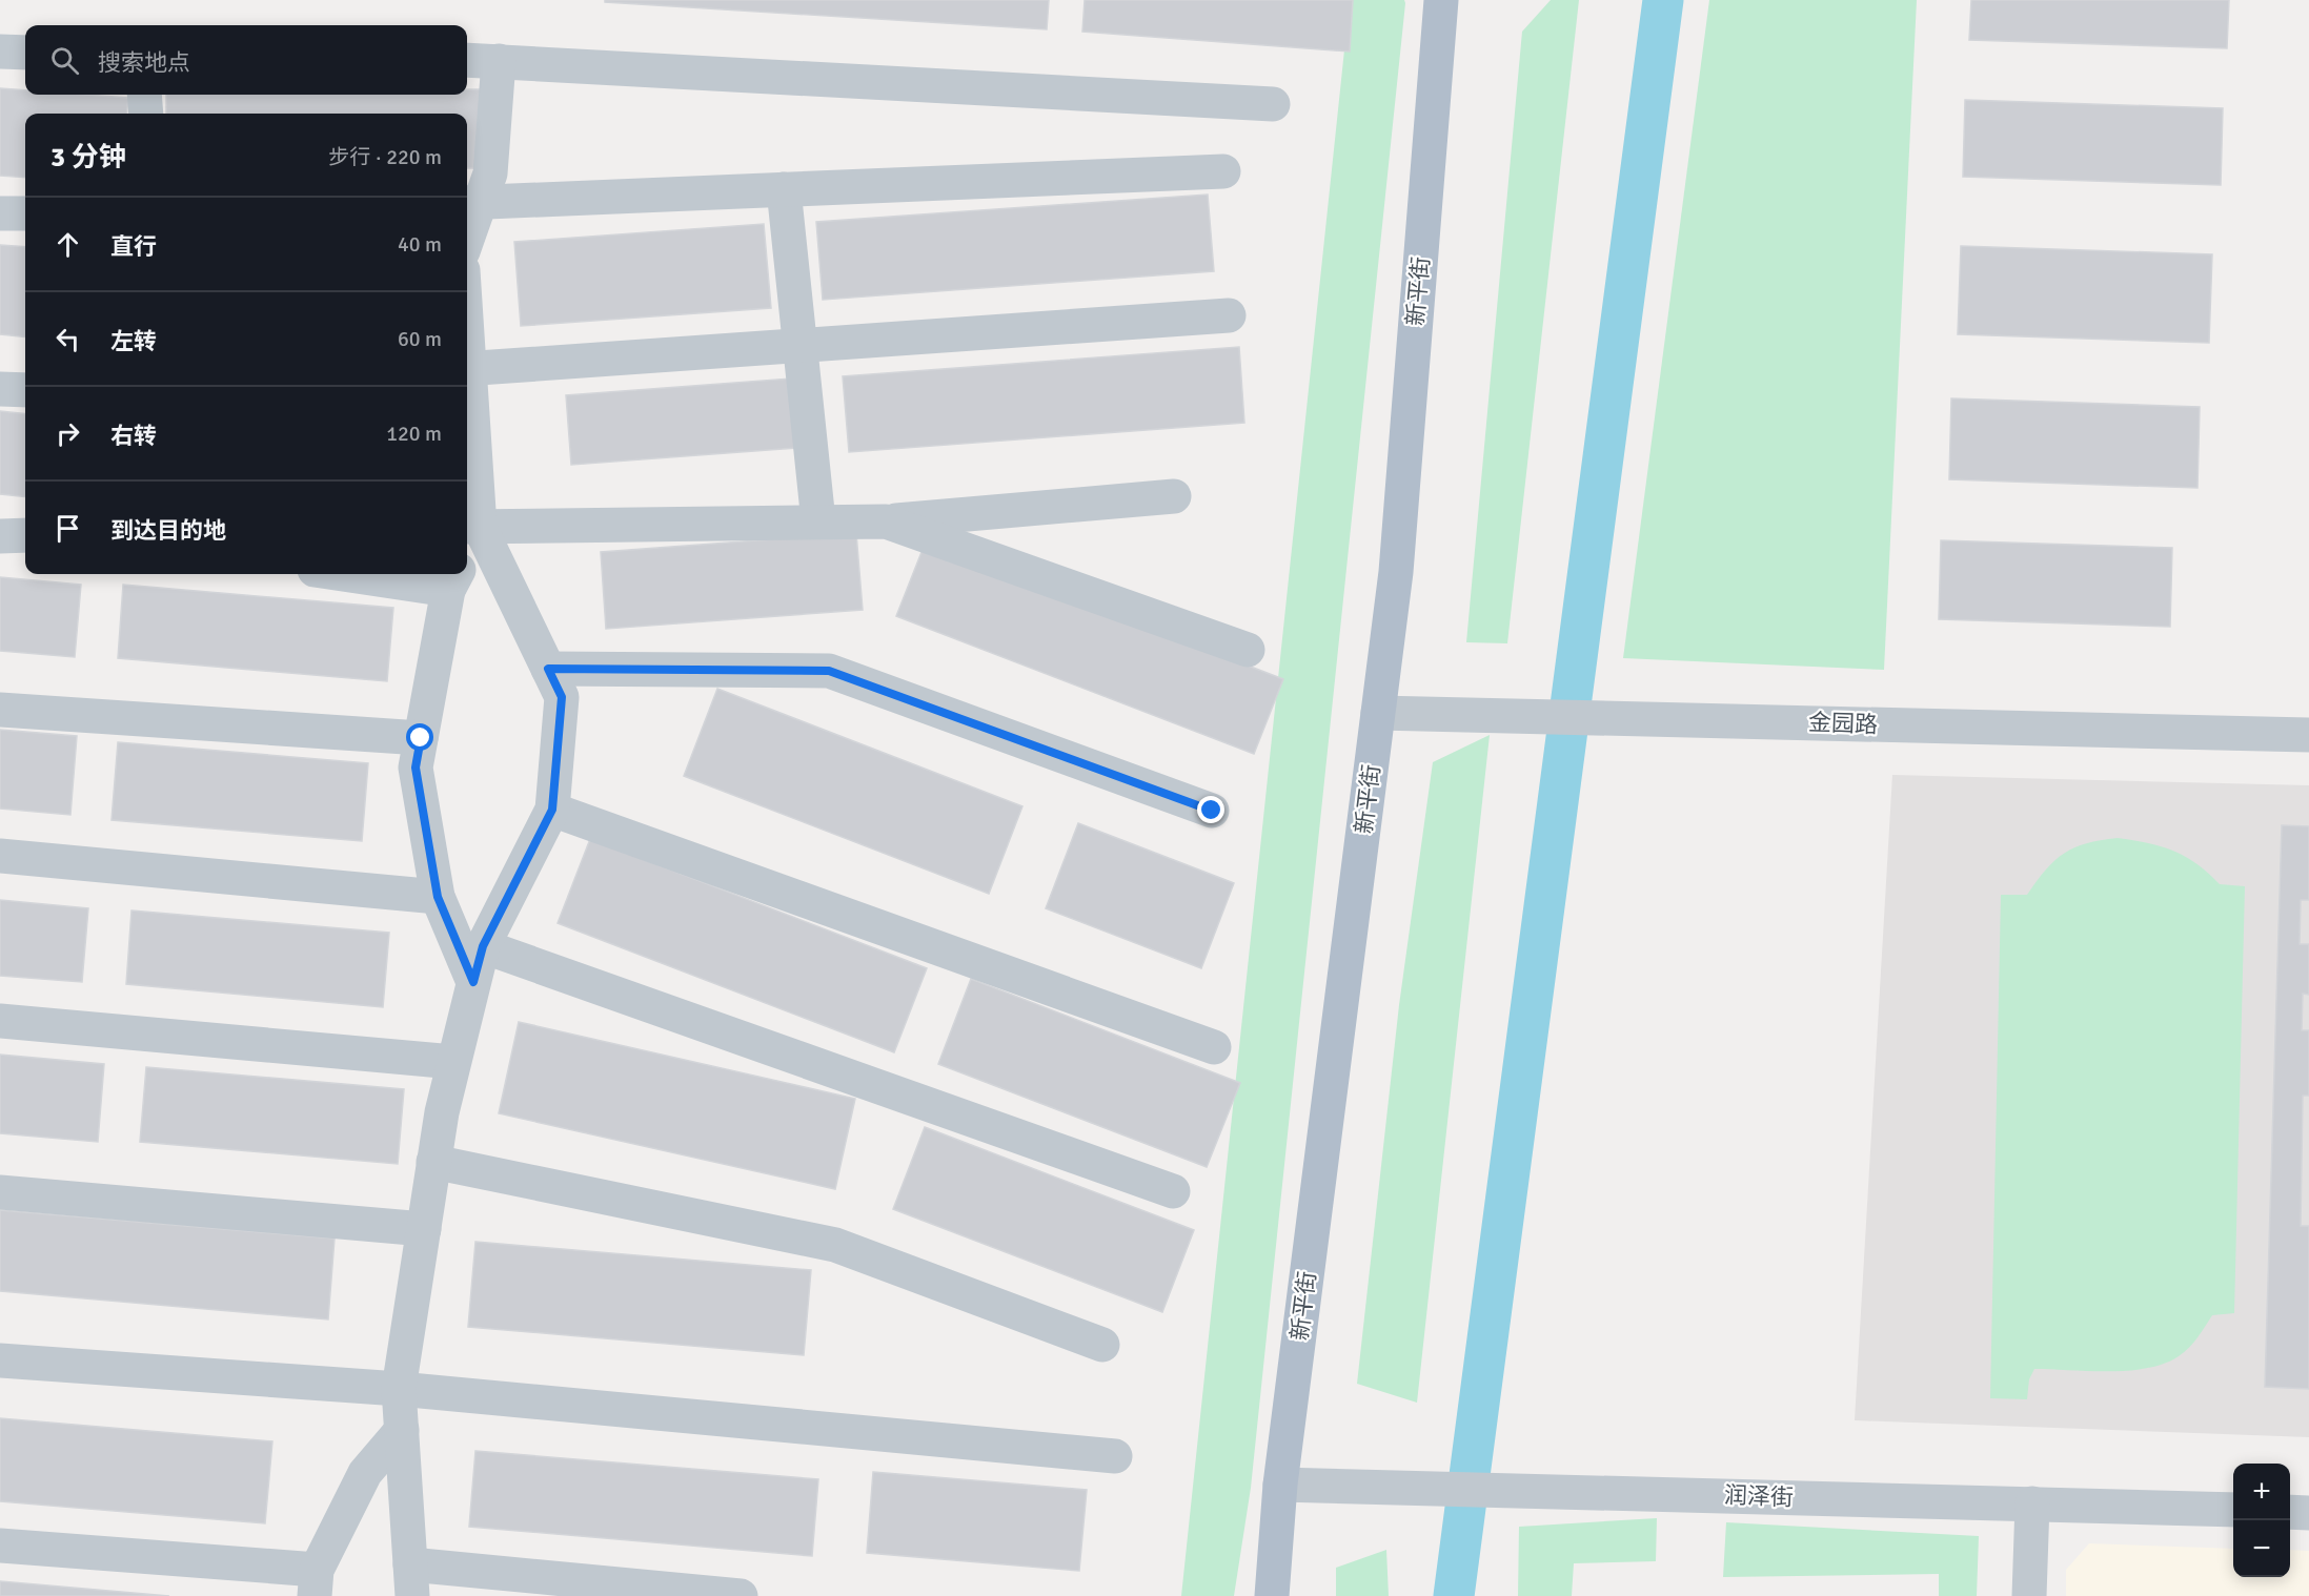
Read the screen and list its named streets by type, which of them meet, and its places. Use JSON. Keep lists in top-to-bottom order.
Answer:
{
  "streets": {
    "main road": ["新平街"],
    "street": ["金园路", "润泽街"]
  },
  "crossings": [
    ["新平街", "金园路"],
    ["新平街", "润泽街"]
  ],
  "page": {
    "search": "搜索地点",
    "heading": ["3 分钟", "步行 · 220 m"],
    "list": [
      ["直行", "40 m"],
      ["左转", "60 m"],
      ["右转", "120 m"],
      "到达目的地"
    ],
    "map_buttons": ["+", "−"]
  }
}
